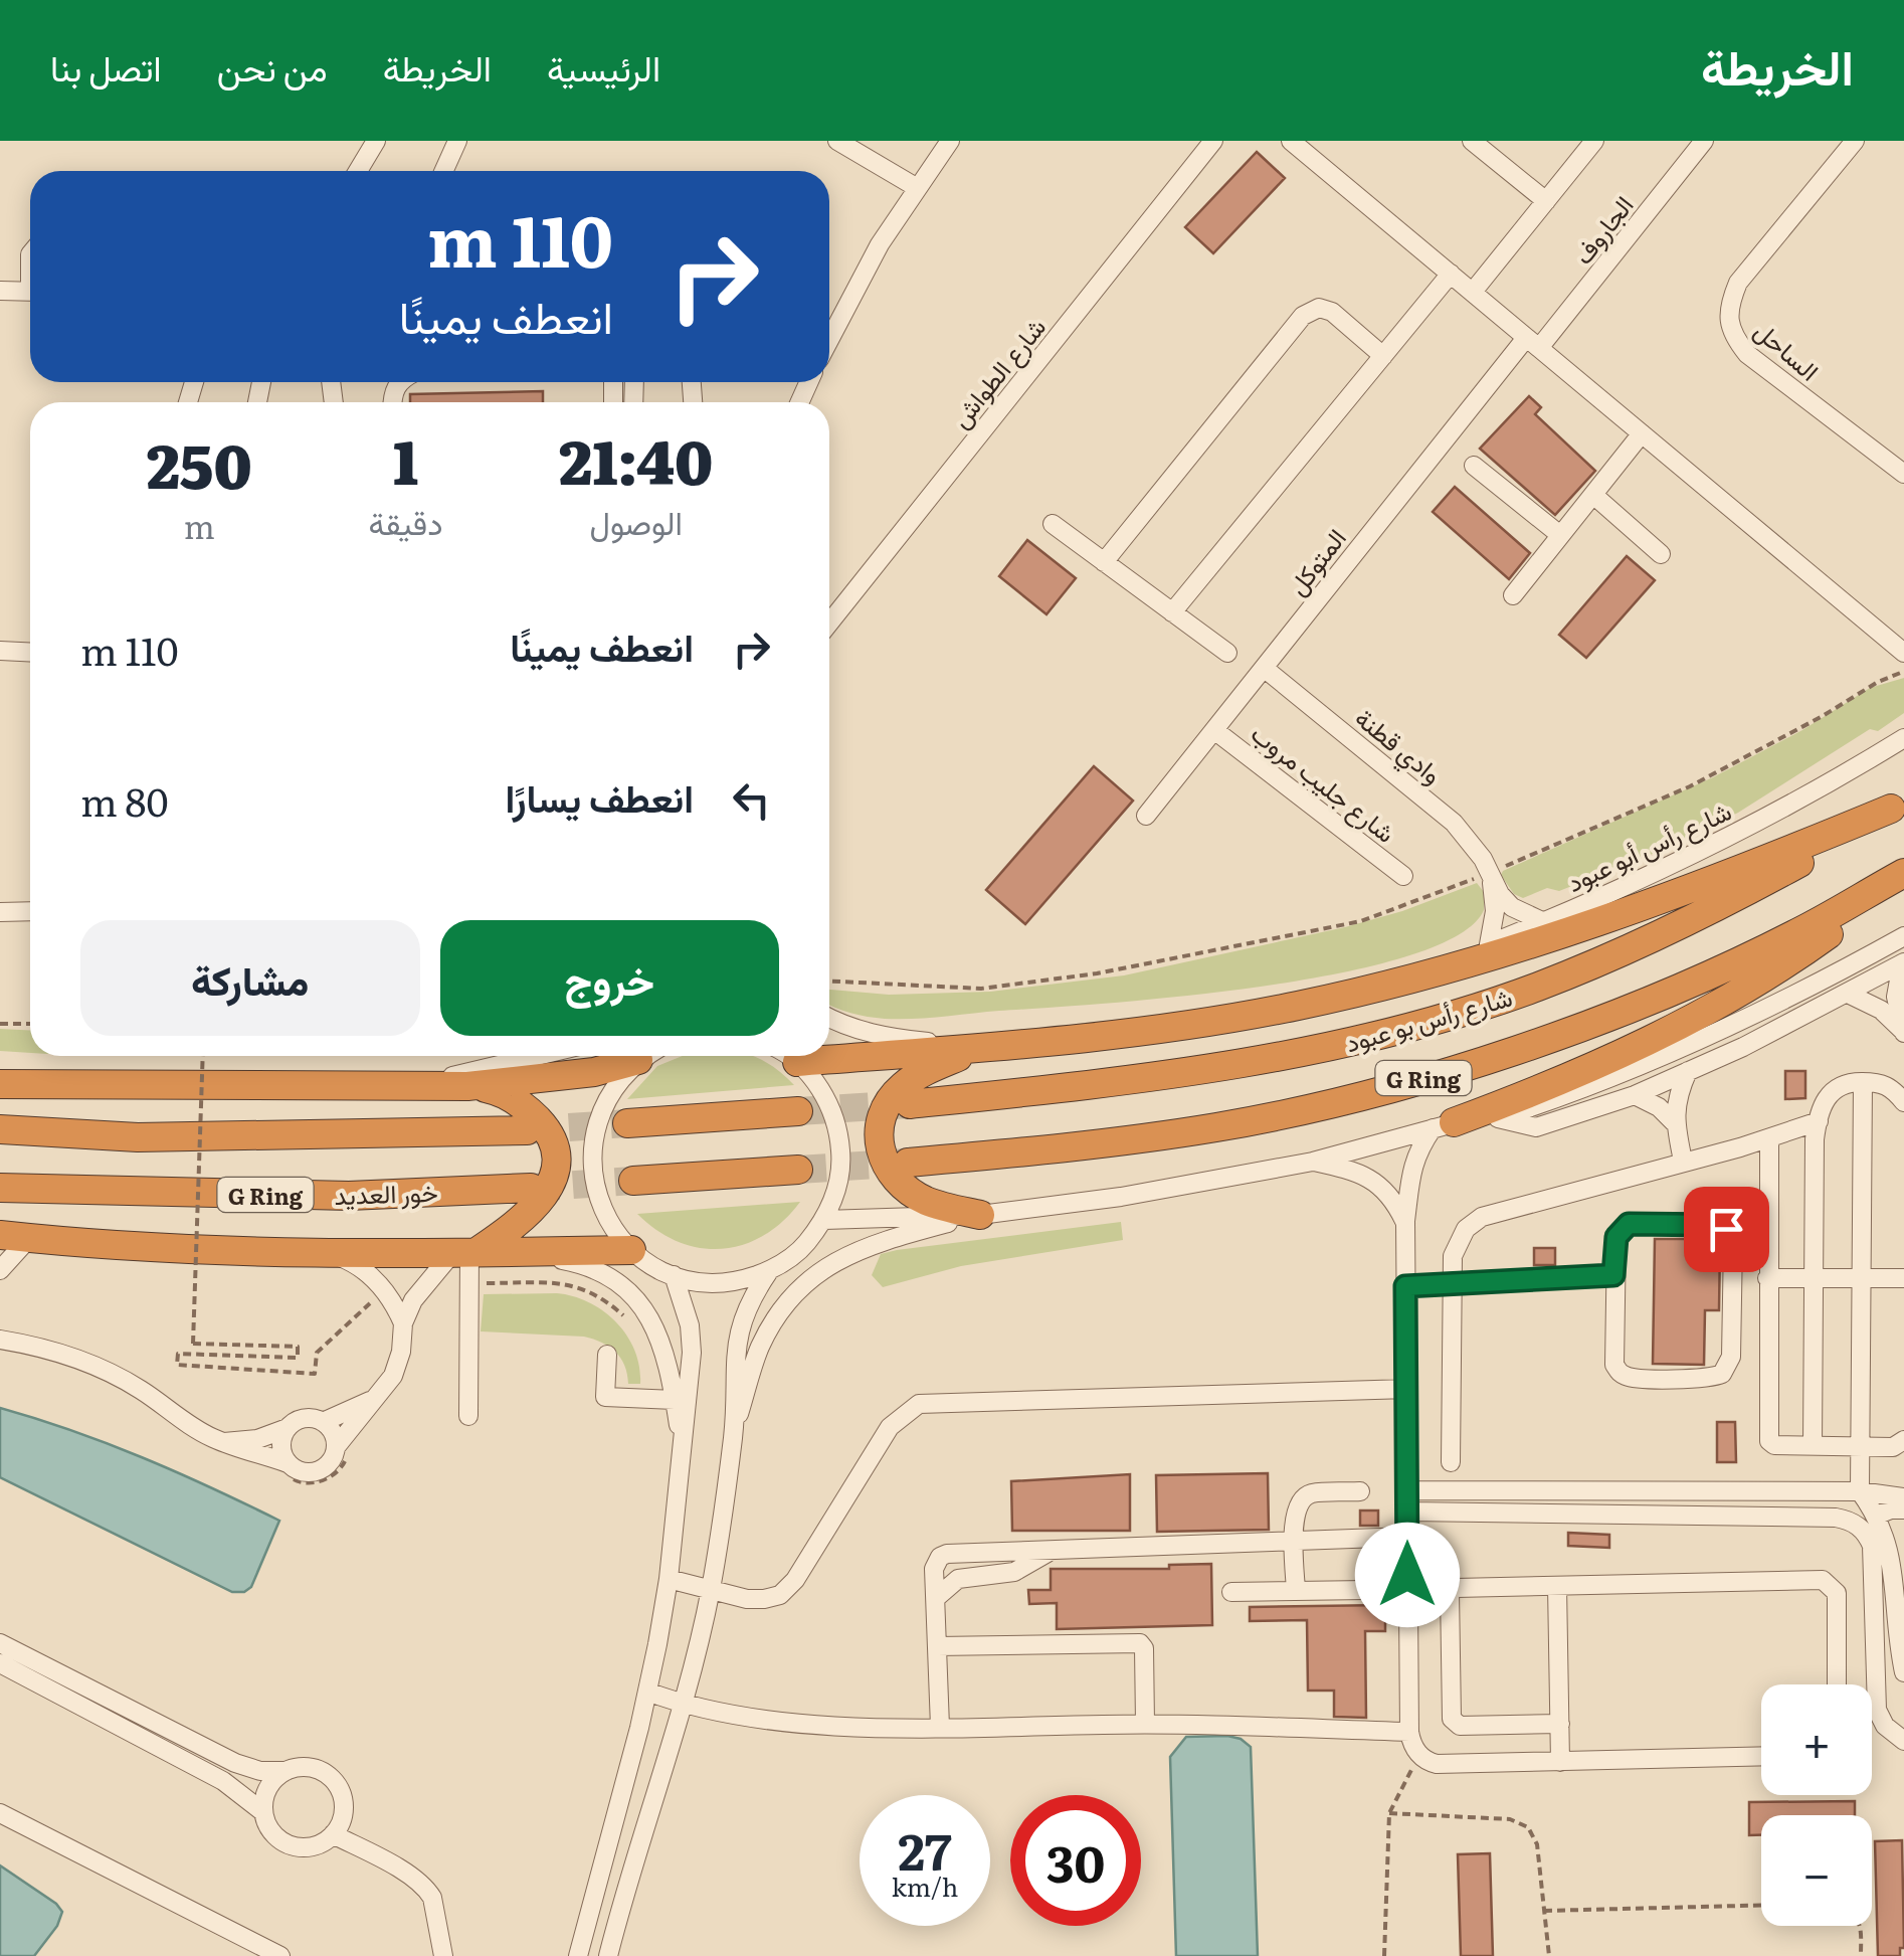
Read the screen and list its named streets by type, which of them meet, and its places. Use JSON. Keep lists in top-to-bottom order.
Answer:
{
  "streets": {
    "highway": ["شارع رأس بو عبود", "G Ring", "خور العديد"],
    "street": [
      "الجاروف",
      "الساحل",
      "شارع الطواش",
      "المتوكل",
      "وادي قطنة",
      "شارع جليب مروب",
      "شارع رأس أبو عبود"
    ]
  },
  "crossings": [
    ["الجاروف", "المتوكل"],
    ["المتوكل", "وادي قطنة"],
    ["المتوكل", "شارع جليب مروب"],
    ["وادي قطنة", "شارع رأس أبو عبود"]
  ],
  "page": {
    "header": "الخريطة",
    "nav": [
      "الرئيسية",
      "الخريطة",
      "من نحن",
      "اتصل بنا"
    ],
    "turn": ["110 m", "انعطف يمينًا"],
    "eta": [
      "21:40",
      "الوصول",
      "1",
      "دقيقة",
      "250",
      "m"
    ],
    "list": [
      {
        "name": "انعطف يمينًا",
        "value": "110 m"
      },
      {
        "name": "انعطف يسارًا",
        "value": "80 m"
      }
    ],
    "buttons": ["خروج", "مشاركة"],
    "map_buttons": ["+", "−"],
    "speed": "27 km/h",
    "limit": "30"
  }
}
